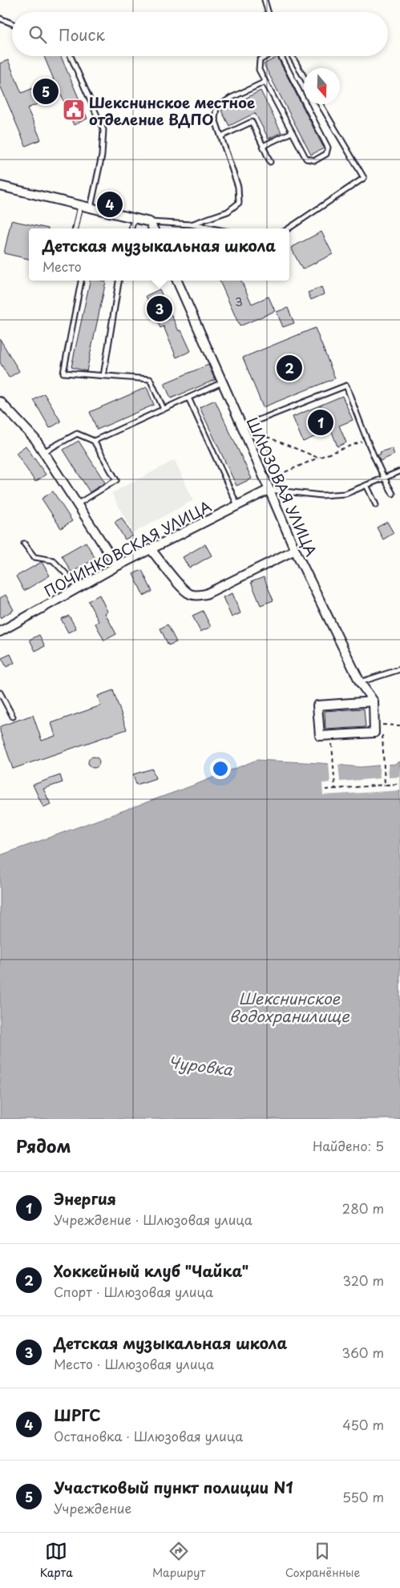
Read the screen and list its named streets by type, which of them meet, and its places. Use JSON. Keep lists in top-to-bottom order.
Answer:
{
  "streets": {
    "street": ["ШЛЮЗОВАЯ УЛИЦА", "ПОЧИНКОВСКАЯ УЛИЦА"]
  },
  "crossings": [
    ["ШЛЮЗОВАЯ УЛИЦА", "ПОЧИНКОВСКАЯ УЛИЦА"]
  ],
  "water": ["Шекснинское водохранилище", "Чуровка"],
  "places": {
    "public building": ["Шекснинское местное отделение ВДПО"]
  },
  "house_numbers": ["3"],
  "north": "bottom",
  "page": {
    "search": "Поиск",
    "pins": [
      "5",
      "4",
      "3",
      "2",
      "1"
    ],
    "popup": ["Детская музыкальная школа", "Место"],
    "heading": ["Рядом", "Найдено: 5"],
    "list": [
      {
        "mark": "1",
        "name": "Энергия",
        "note": "Учреждение · Шлюзовая улица",
        "value": "280 m"
      },
      {
        "mark": "2",
        "name": "Хоккейный клуб \"Чайка\"",
        "note": "Спорт · Шлюзовая улица",
        "value": "320 m"
      },
      {
        "mark": "3",
        "name": "Детская музыкальная школа",
        "note": "Место · Шлюзовая улица",
        "value": "360 m"
      },
      {
        "mark": "4",
        "name": "ШРГС",
        "note": "Остановка · Шлюзовая улица",
        "value": "450 m"
      },
      {
        "mark": "5",
        "name": "Участковый пункт полиции N1",
        "note": "Учреждение",
        "value": "550 m"
      }
    ],
    "nav": ["Карта", "Маршрут", "Сохранённые"]
  }
}
